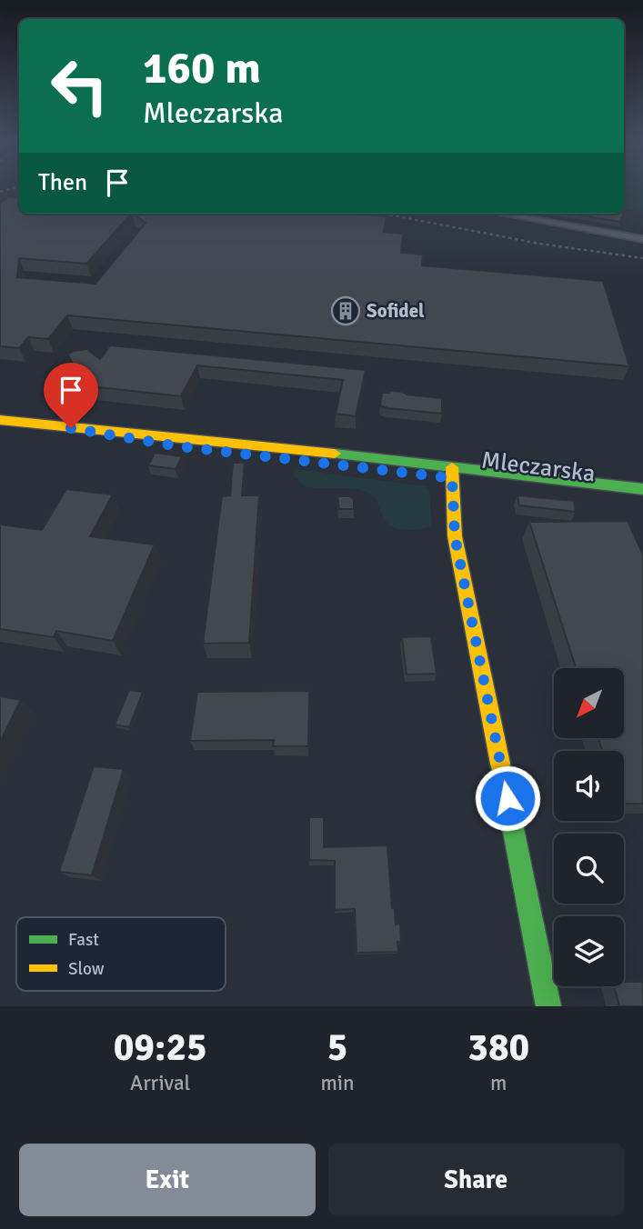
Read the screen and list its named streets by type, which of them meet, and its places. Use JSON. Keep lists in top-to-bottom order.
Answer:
{
  "streets": {
    "main road": ["Mleczarska"]
  },
  "places": {
    "building": ["Sofidel"]
  },
  "legend": ["Fast", "Slow"],
  "north": "bottom left",
  "page": {
    "turn": ["160 m", "Mleczarska"],
    "then": "Then",
    "eta": [
      "09:25",
      "Arrival",
      "5",
      "min",
      "380",
      "m"
    ],
    "buttons": ["Exit", "Share"]
  }
}
